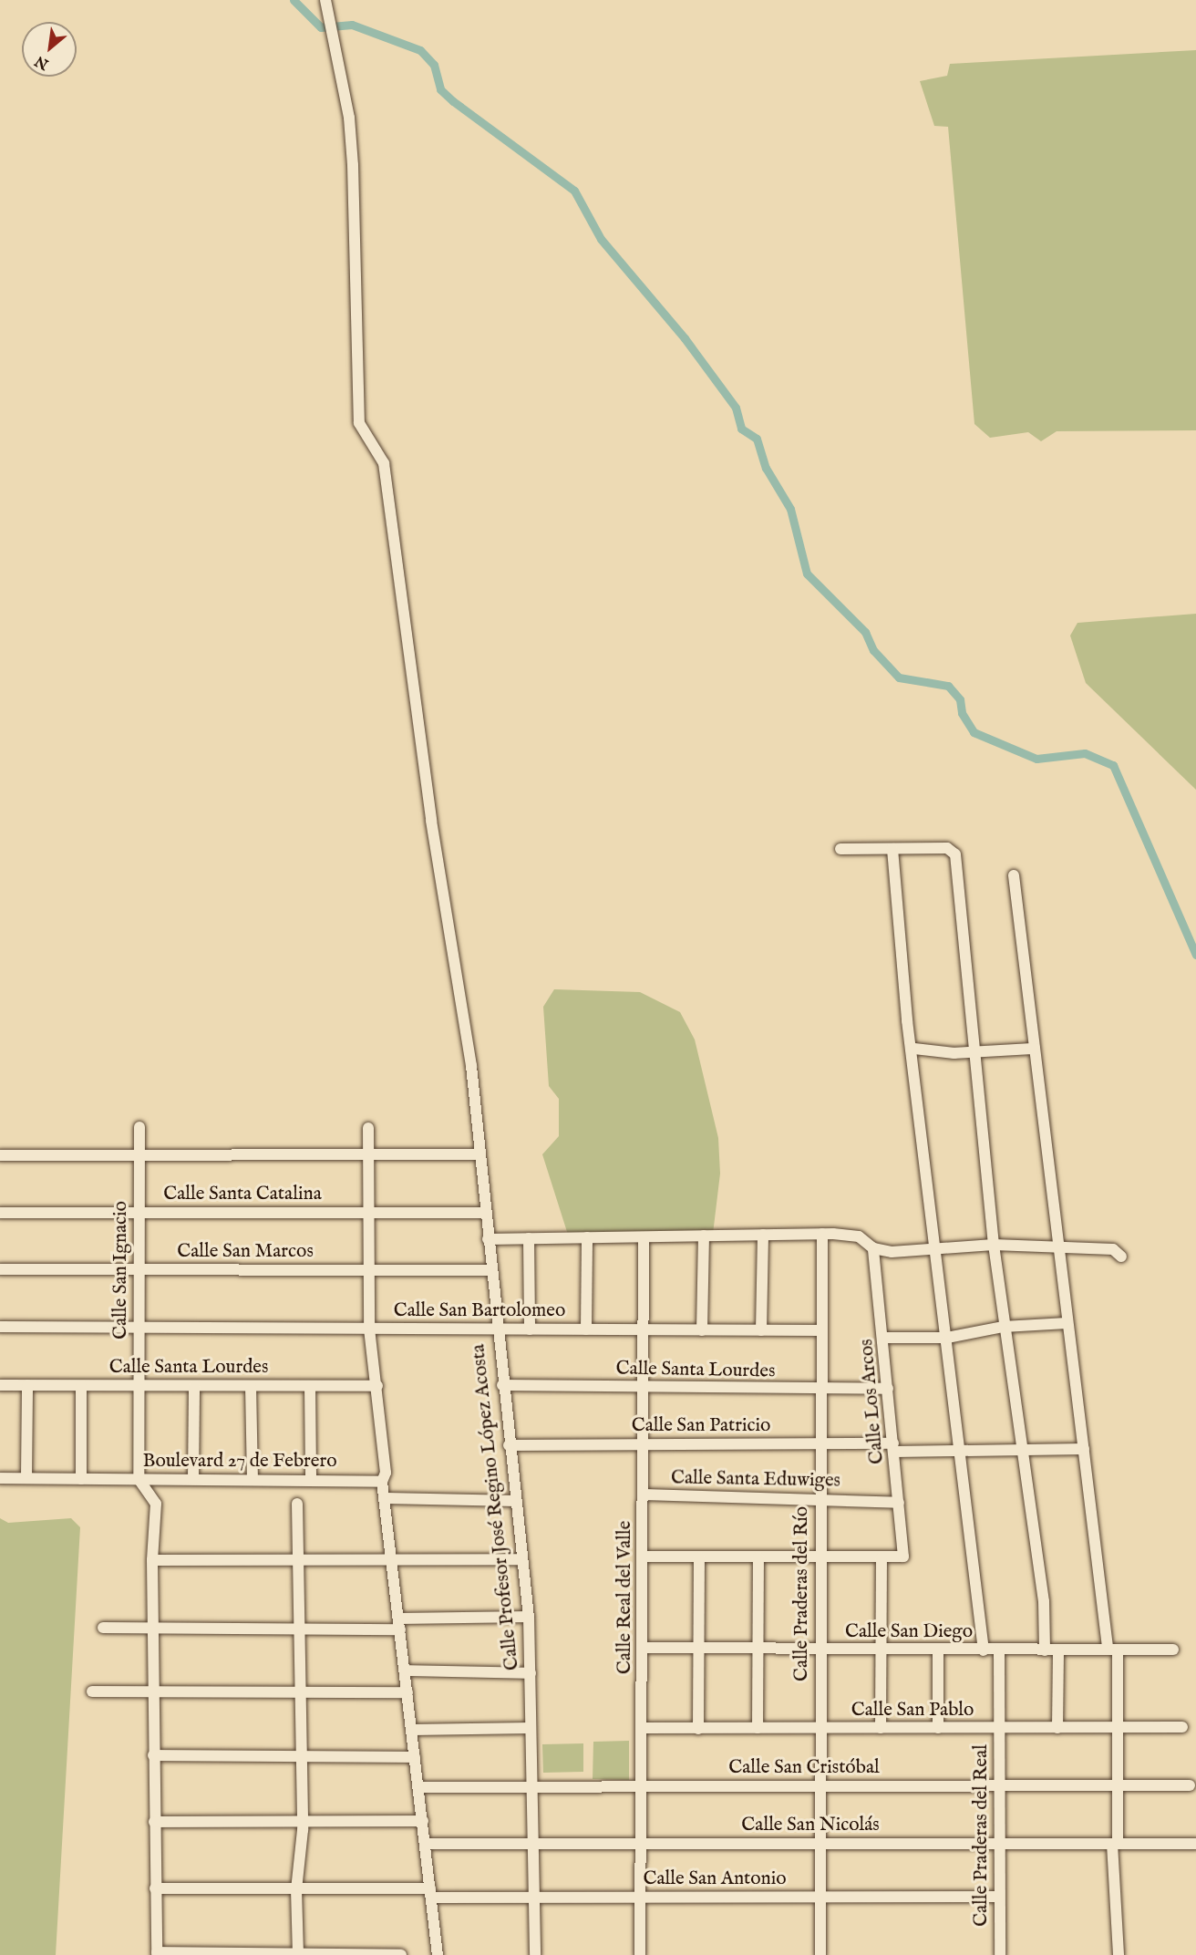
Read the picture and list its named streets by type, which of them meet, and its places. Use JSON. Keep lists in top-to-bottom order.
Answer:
{
  "streets": {
    "street": [
      "Calle Santa Catalina",
      "Calle San Marcos",
      "Calle San Ignacio",
      "Calle San Bartolomeo",
      "Calle Santa Lourdes",
      "Calle Los Arcos",
      "Calle San Patricio",
      "Boulevard 27 de Febrero",
      "Calle Santa Eduwiges",
      "Calle Profesor José Regino López Acosta",
      "Calle Praderas del Río",
      "Calle Real del Valle",
      "Calle San Diego",
      "Calle San Pablo",
      "Calle San Cristóbal",
      "Calle San Nicolás",
      "Calle Praderas del Real",
      "Calle San Antonio"
    ]
  },
  "crossings": [
    ["Calle Santa Catalina", "Calle San Ignacio"],
    ["Calle Santa Catalina", "Calle Profesor José Regino López Acosta"],
    ["Calle San Marcos", "Calle San Ignacio"],
    ["Calle San Marcos", "Calle Profesor José Regino López Acosta"],
    ["Calle San Ignacio", "Calle San Bartolomeo"],
    ["Calle San Ignacio", "Calle Santa Lourdes"],
    ["Calle San Ignacio", "Boulevard 27 de Febrero"],
    ["Calle San Bartolomeo", "Calle Profesor José Regino López Acosta"],
    ["Calle San Bartolomeo", "Calle Praderas del Río"],
    ["Calle San Bartolomeo", "Calle Real del Valle"],
    ["Calle Santa Lourdes", "Calle Los Arcos"],
    ["Calle Santa Lourdes", "Calle Profesor José Regino López Acosta"],
    ["Calle Santa Lourdes", "Calle Praderas del Río"],
    ["Calle Santa Lourdes", "Calle Real del Valle"],
    ["Calle Los Arcos", "Calle San Patricio"],
    ["Calle Los Arcos", "Calle Santa Eduwiges"],
    ["Calle San Patricio", "Calle Profesor José Regino López Acosta"],
    ["Calle San Patricio", "Calle Praderas del Río"],
    ["Calle San Patricio", "Calle Real del Valle"],
    ["Calle Santa Eduwiges", "Calle Praderas del Río"],
    ["Calle Santa Eduwiges", "Calle Real del Valle"],
    ["Calle Profesor José Regino López Acosta", "Calle San Cristóbal"],
    ["Calle Profesor José Regino López Acosta", "Calle San Nicolás"],
    ["Calle Profesor José Regino López Acosta", "Calle San Antonio"],
    ["Calle Praderas del Río", "Calle San Diego"],
    ["Calle Praderas del Río", "Calle San Pablo"],
    ["Calle Praderas del Río", "Calle San Cristóbal"],
    ["Calle Praderas del Río", "Calle San Nicolás"],
    ["Calle Praderas del Río", "Calle San Antonio"],
    ["Calle Real del Valle", "Calle San Diego"],
    ["Calle Real del Valle", "Calle San Pablo"],
    ["Calle Real del Valle", "Calle San Cristóbal"],
    ["Calle Real del Valle", "Calle San Nicolás"],
    ["Calle Real del Valle", "Calle San Antonio"],
    ["Calle San Diego", "Calle Praderas del Real"],
    ["Calle San Pablo", "Calle Praderas del Real"],
    ["Calle San Cristóbal", "Calle Praderas del Real"],
    ["Calle San Nicolás", "Calle Praderas del Real"],
    ["Calle Praderas del Real", "Calle San Antonio"]
  ],
  "north": "bottom left"
}
